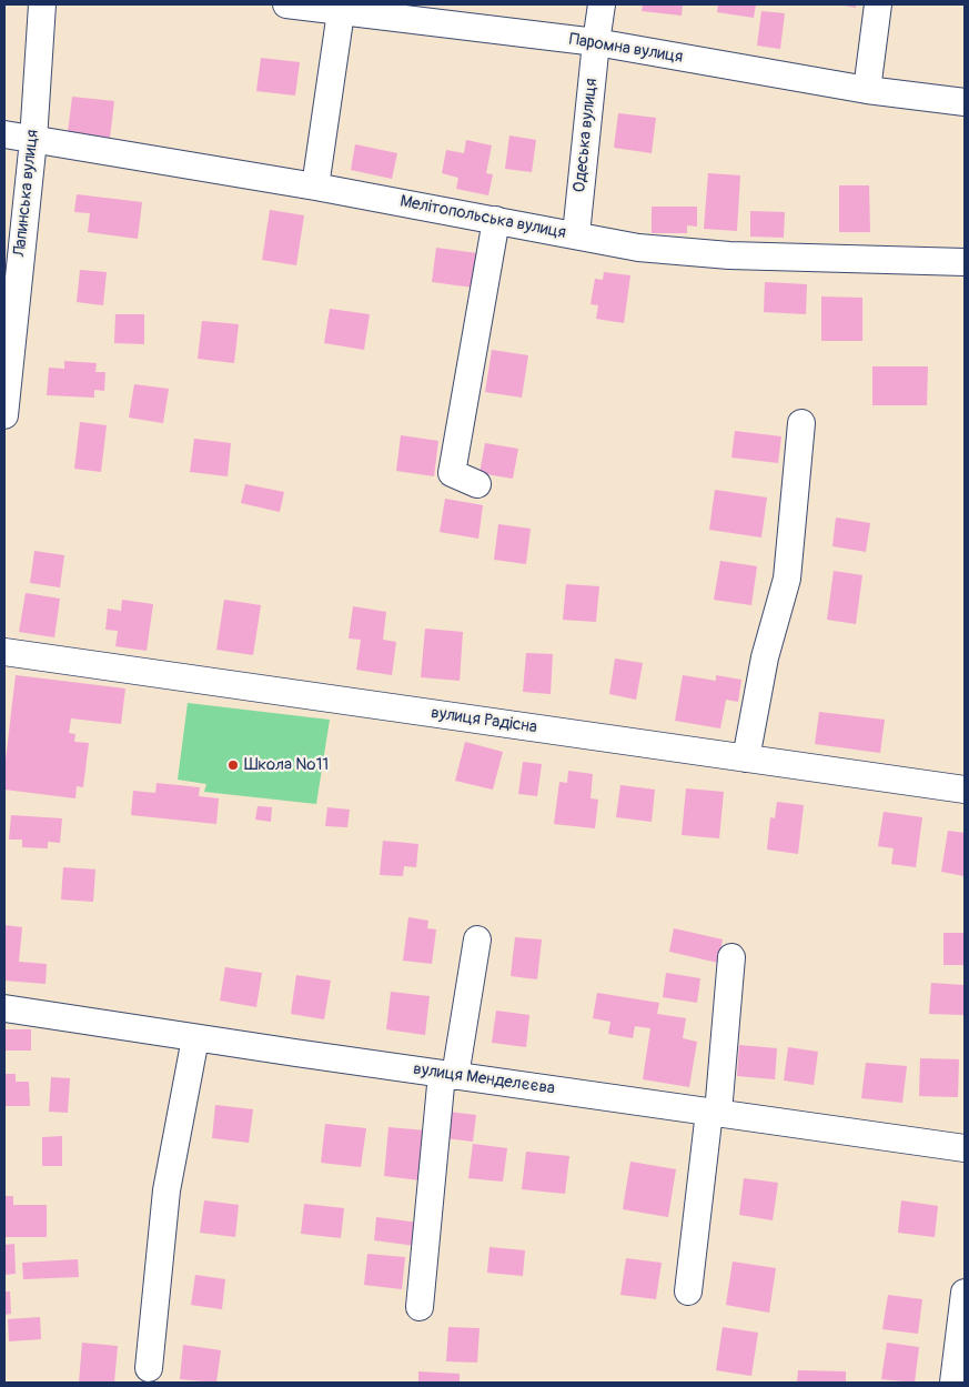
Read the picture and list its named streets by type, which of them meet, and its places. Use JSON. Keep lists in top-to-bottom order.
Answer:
{
  "streets": {
    "street": [
      "Паромна вулиця",
      "Одеська вулиця",
      "Лапинська вулиця",
      "Мелітопольська вулиця",
      "вулиця Радісна",
      "вулиця Менделєєва"
    ]
  },
  "crossings": [
    ["Паромна вулиця", "Одеська вулиця"],
    ["Одеська вулиця", "Мелітопольська вулиця"],
    ["Лапинська вулиця", "Мелітопольська вулиця"]
  ],
  "places": ["Школа №11"]
}
